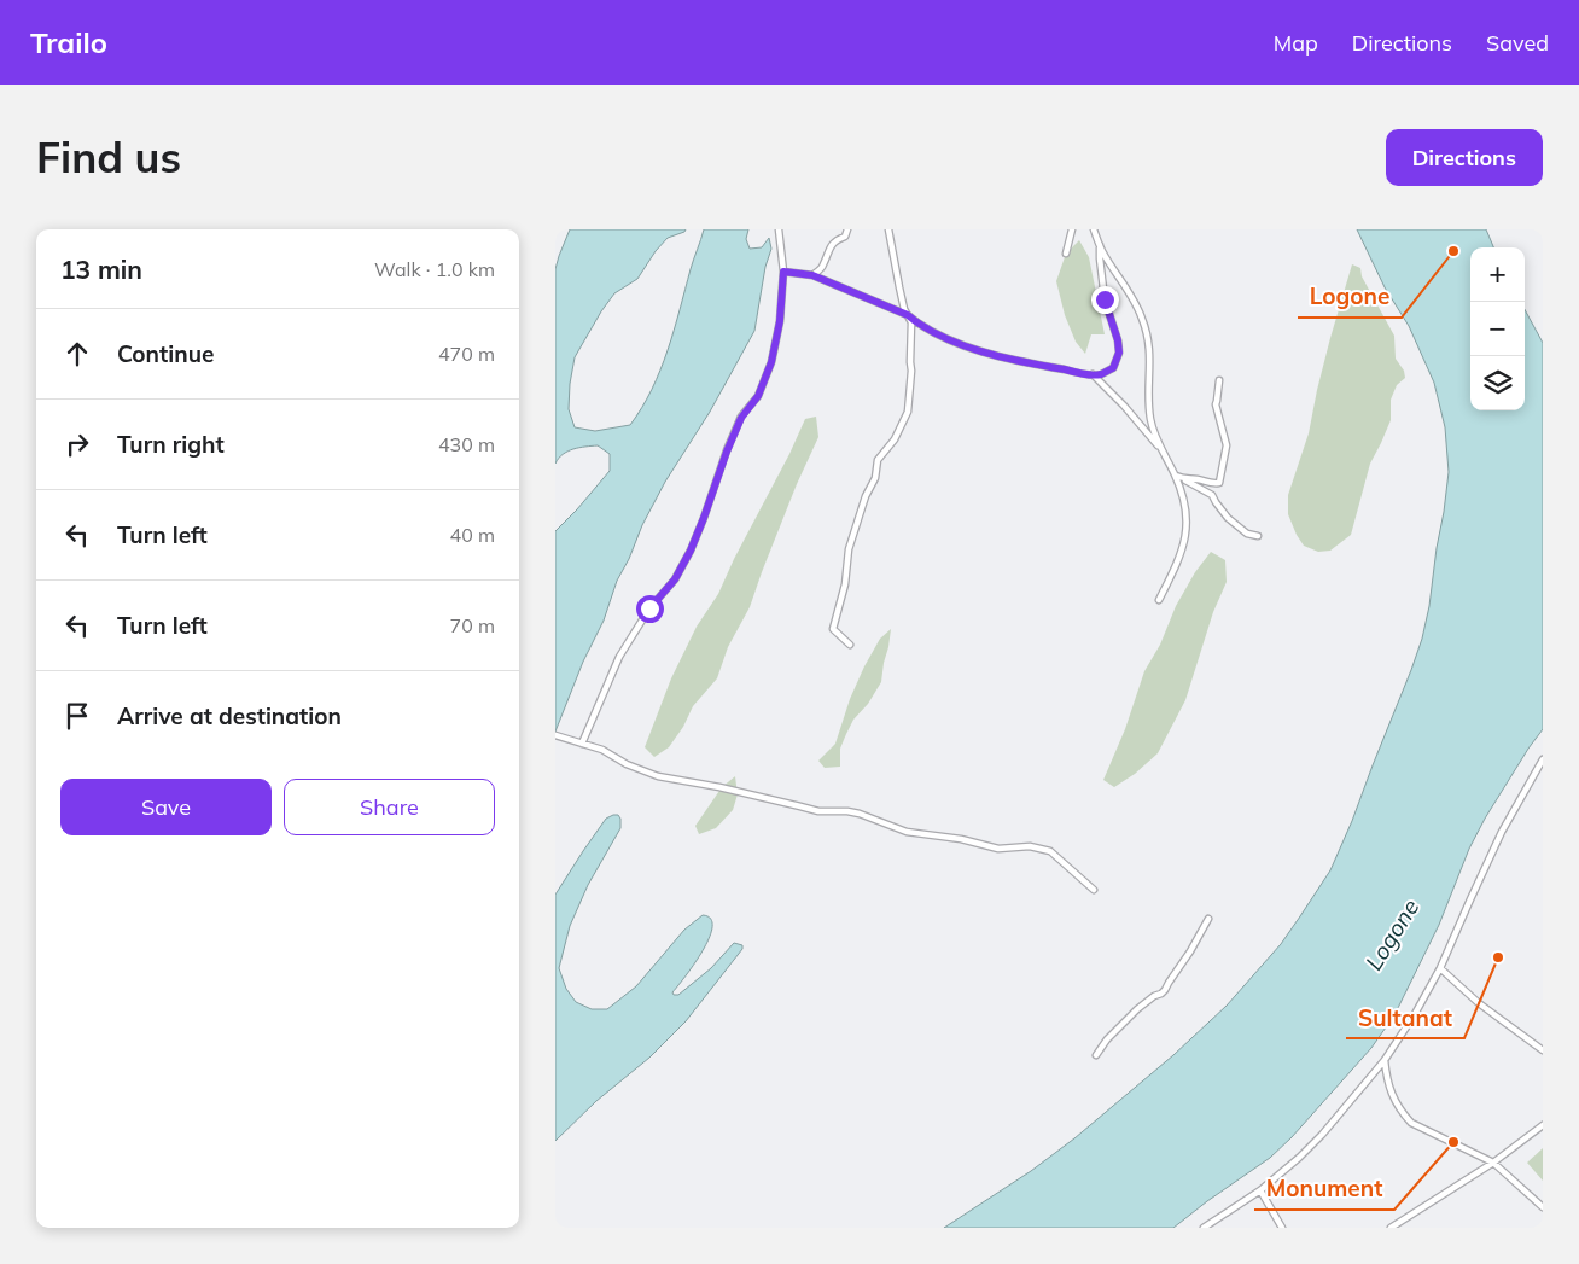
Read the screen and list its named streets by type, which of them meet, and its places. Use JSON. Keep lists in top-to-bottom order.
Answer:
{
  "water": ["Logone"],
  "places": ["Logone", "Sultanat", "Monument"],
  "page": {
    "header": "Trailo",
    "nav": ["Map", "Directions", "Saved"],
    "buttons": [
      "Directions",
      ["Save", "Share"]
    ],
    "title": "Find us",
    "heading": ["13 min", "Walk · 1.0 km"],
    "map_buttons": ["+", "−"],
    "list": [
      ["Continue", "470 m"],
      ["Turn right", "430 m"],
      ["Turn left", "40 m"],
      ["Turn left", "70 m"],
      "Arrive at destination"
    ]
  }
}
